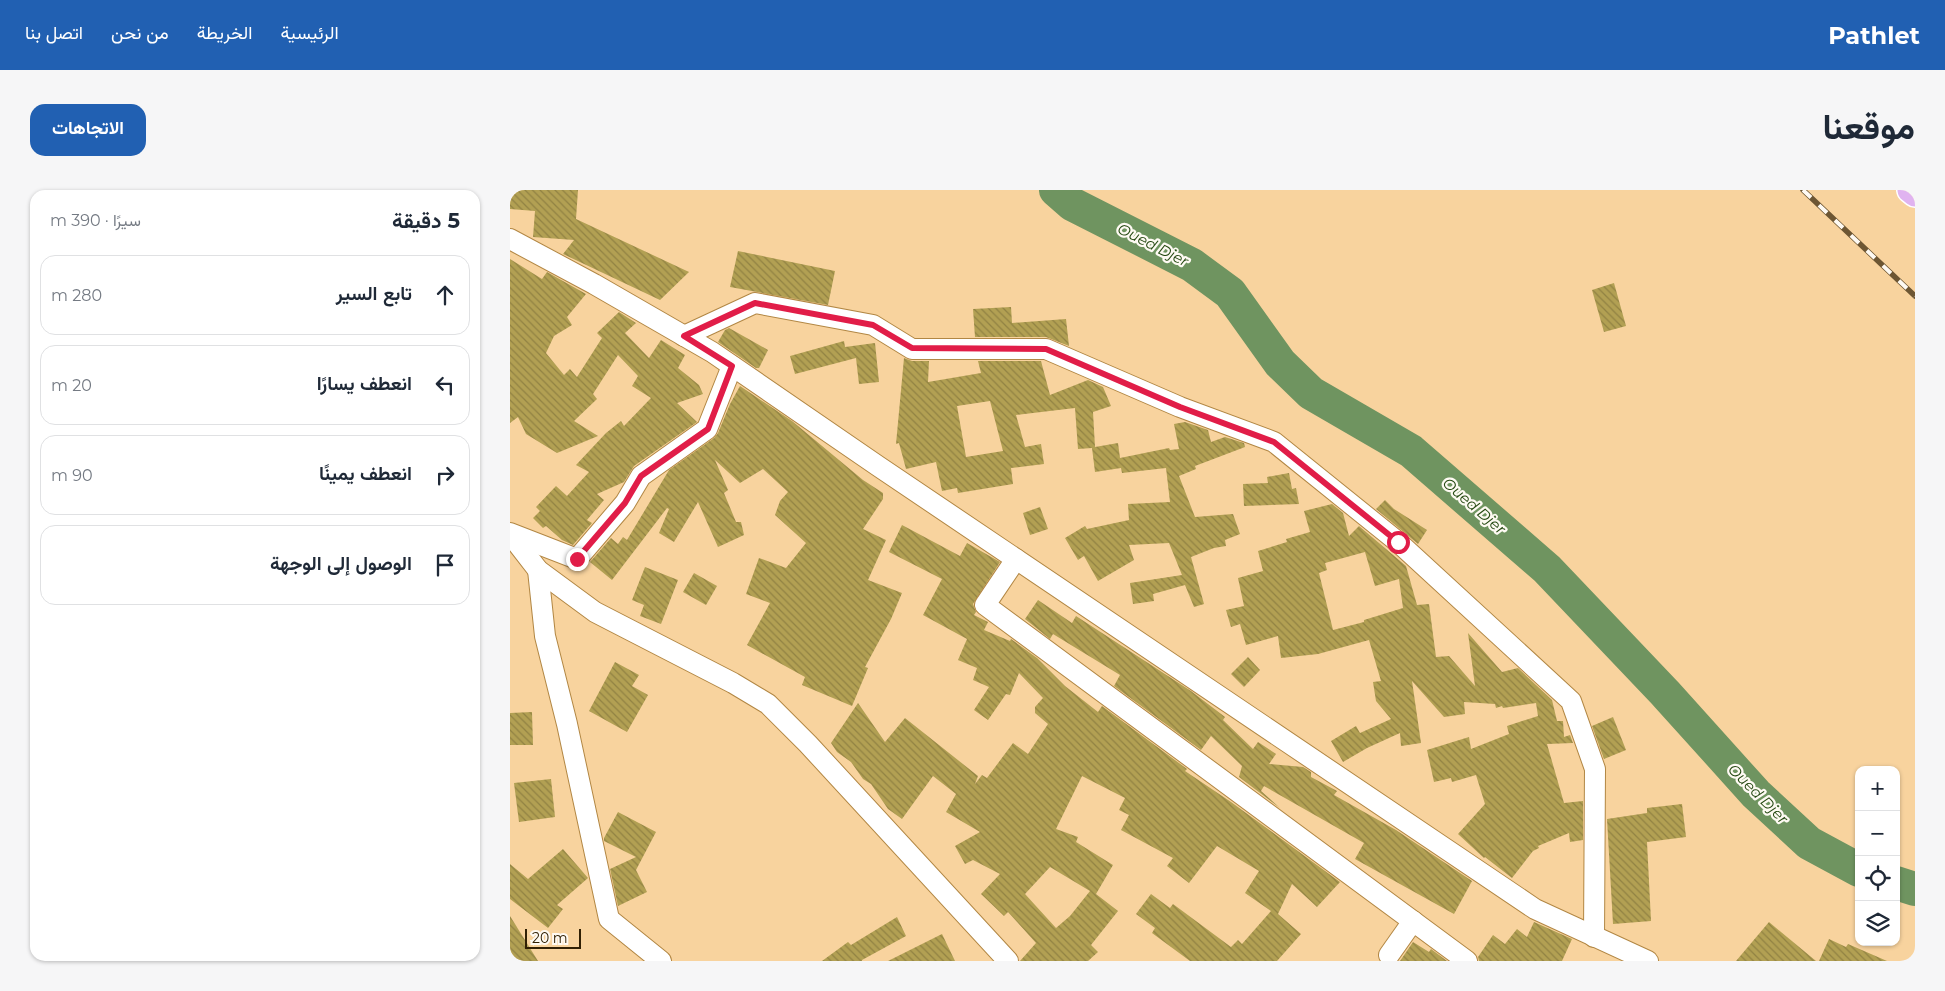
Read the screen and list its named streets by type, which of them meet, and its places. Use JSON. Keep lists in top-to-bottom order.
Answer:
{
  "water": ["Oued Djer"],
  "scale_bar": "20 m",
  "page": {
    "header": "Pathlet",
    "nav": [
      "الرئيسية",
      "الخريطة",
      "من نحن",
      "اتصل بنا"
    ],
    "title": "موقعنا",
    "buttons": "الاتجاهات",
    "heading": ["5 دقيقة", "سيرًا · 390 m"],
    "list": [
      ["تابع السير", "280 m"],
      ["انعطف يسارًا", "20 m"],
      ["انعطف يمينًا", "90 m"],
      "الوصول إلى الوجهة"
    ],
    "map_buttons": ["+", "−"],
    "scale": "20 m"
  }
}
